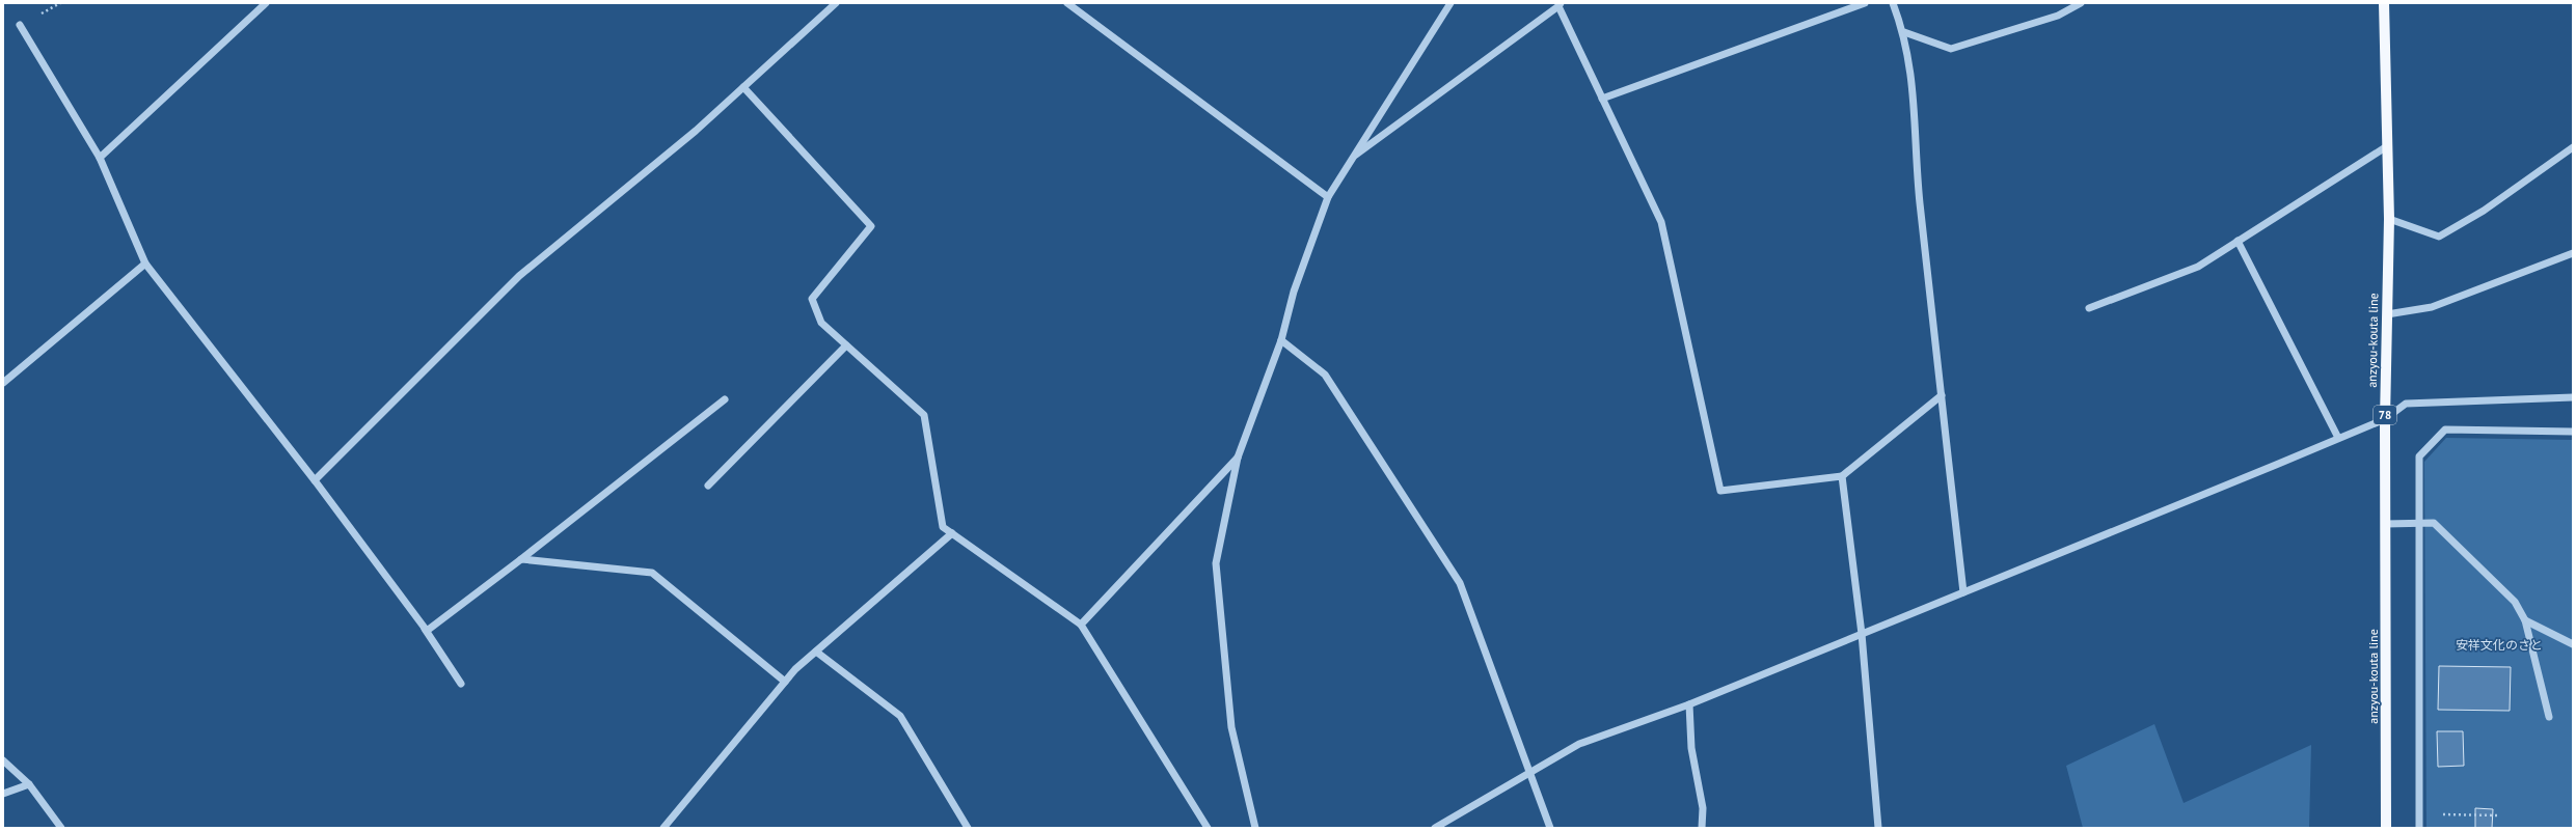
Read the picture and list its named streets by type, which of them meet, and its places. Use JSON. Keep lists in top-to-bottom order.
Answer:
{
  "streets": {
    "main road": ["anzyou-kouta line", "78"]
  },
  "parks": ["安祥文化のさと"]
}
